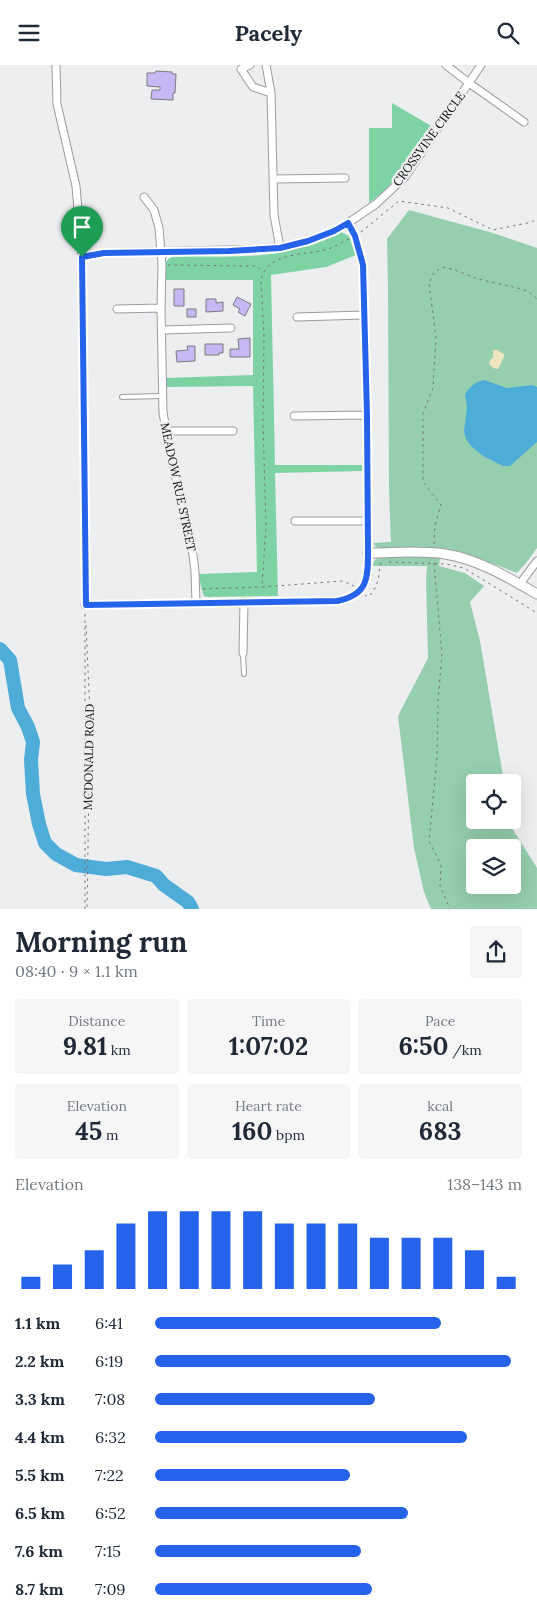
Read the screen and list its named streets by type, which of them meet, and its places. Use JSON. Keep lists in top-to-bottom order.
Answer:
{
  "streets": {
    "street": ["CROSSVINE CIRCLE", "MEADOW RUE STREET"],
    "path": ["MCDONALD ROAD"]
  },
  "crossings": [
    ["CROSSVINE CIRCLE", "MEADOW RUE STREET"]
  ],
  "page": {
    "header": "Pacely",
    "heading": ["Morning run", "08:40 · 9 × 1.1 km"],
    "stats": [
      ["Distance", "9.81 km"],
      ["Time", "1:07:02"],
      ["Pace", "6:50 /km"],
      ["Elevation", "45 m"],
      ["Heart rate", "160 bpm"],
      ["kcal", "683"]
    ],
    "chart": ["Elevation", "138–143 m"],
    "list": [
      {
        "name": "1.1 km",
        "note": "6:41"
      },
      {
        "name": "2.2 km",
        "note": "6:19"
      },
      {
        "name": "3.3 km",
        "note": "7:08"
      },
      {
        "name": "4.4 km",
        "note": "6:32"
      },
      {
        "name": "5.5 km",
        "note": "7:22"
      },
      {
        "name": "6.5 km",
        "note": "6:52"
      },
      {
        "name": "7.6 km",
        "note": "7:15"
      },
      {
        "name": "8.7 km",
        "note": "7:09"
      }
    ]
  }
}
